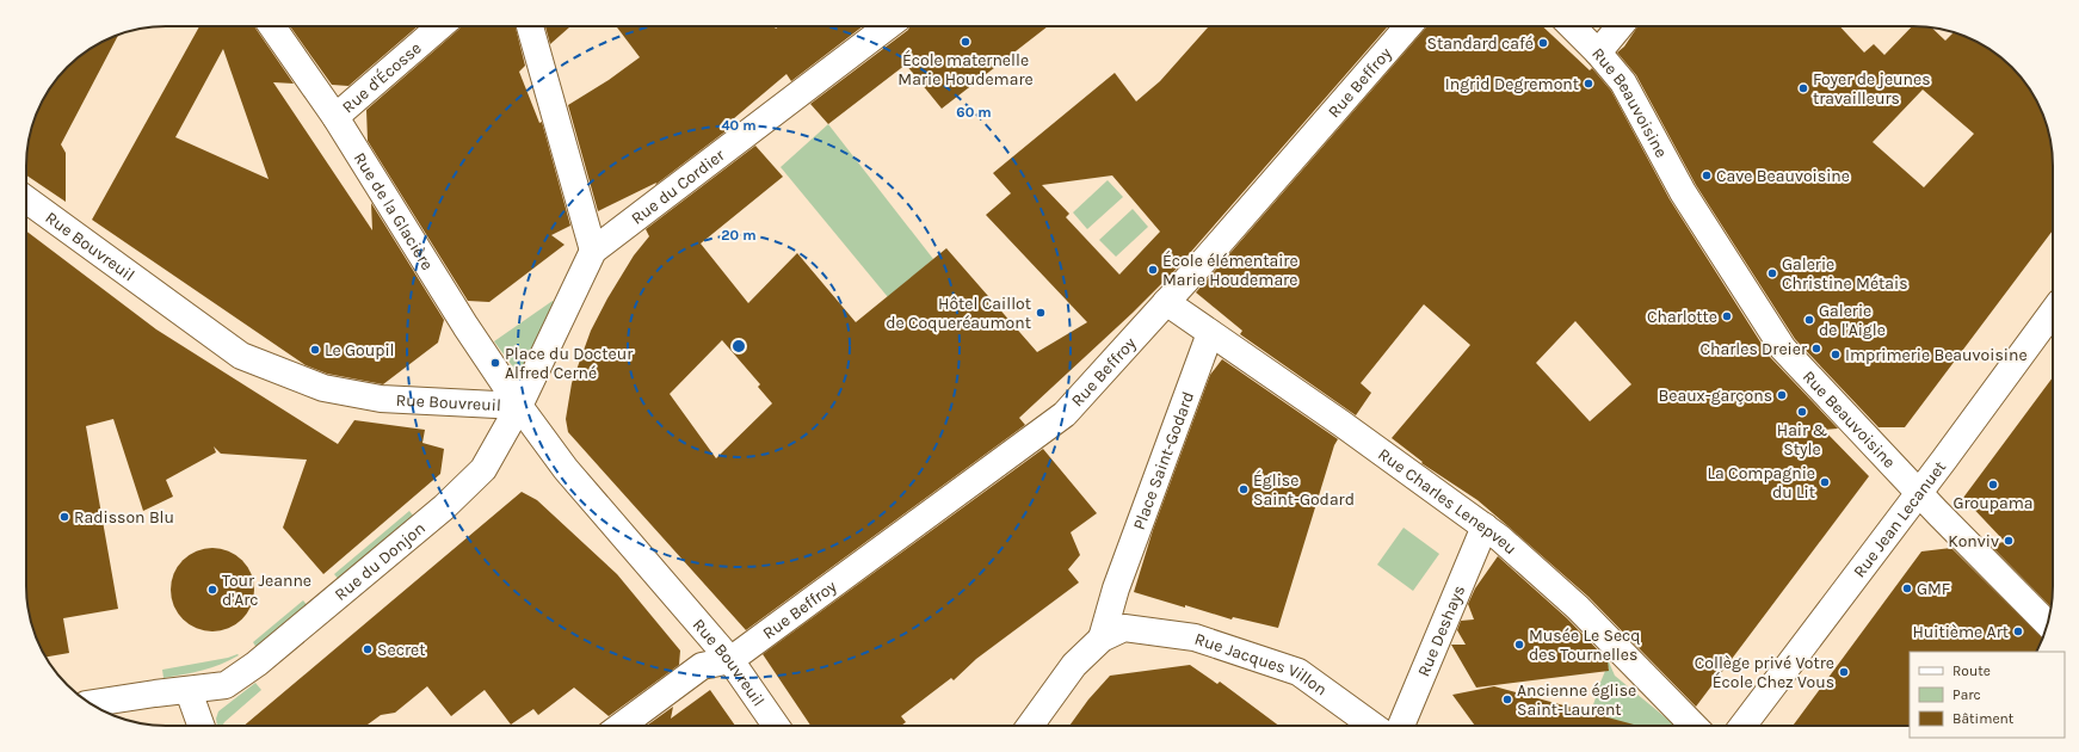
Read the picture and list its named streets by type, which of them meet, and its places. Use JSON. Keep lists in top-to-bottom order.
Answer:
{
  "streets": {
    "street": [
      "Rue d'Écosse",
      "Rue Beffroy",
      "Rue Beauvoisine",
      "Rue du Cordier",
      "Rue de la Glacière",
      "Rue Bouvreuil",
      "Place Saint-Godard",
      "Rue Charles Lenepveu",
      "Rue Jean Lecanuet",
      "Rue du Donjon",
      "Rue Deshays",
      "Rue Jacques Villon"
    ]
  },
  "crossings": [
    ["Rue d'Écosse", "Rue de la Glacière"],
    ["Rue Beffroy", "Rue Bouvreuil"],
    ["Rue Beffroy", "Rue Charles Lenepveu"],
    ["Rue Beauvoisine", "Rue Jean Lecanuet"],
    ["Rue de la Glacière", "Rue Bouvreuil"],
    ["Rue de la Glacière", "Rue du Donjon"],
    ["Rue Bouvreuil", "Rue du Donjon"],
    ["Place Saint-Godard", "Rue Charles Lenepveu"],
    ["Place Saint-Godard", "Rue Jacques Villon"],
    ["Rue Charles Lenepveu", "Rue Deshays"]
  ],
  "places": [
    "École maternelle Marie Houdemare",
    "Standard café",
    "Ingrid Degremont",
    "Foyer de jeunes travailleurs",
    "Cave Beauvoisine",
    "École élémentaire Marie Houdemare",
    "Galerie Christine Métais",
    "Hôtel Caillot de Coqueréaumont",
    "Charlotte",
    "Galerie de l'Aigle",
    "Charles Dreier",
    "Le Goupil",
    "Imprimerie Beauvoisine",
    "Place du Docteur Alfred Cerné",
    "Beaux-garçons",
    "Hair & Style",
    "La Compagnie du Lit",
    "Groupama",
    "Église Saint-Godard",
    "Radisson Blu",
    "Konviv",
    "GMF",
    "Tour Jeanne d'Arc",
    "Huitième Art",
    "Musée Le Secq des Tournelles",
    "Secret",
    "Collège privé Votre École Chez Vous",
    "Ancienne église Saint-Laurent"
  ],
  "legend": ["Route", "Parc", "Bâtiment"],
  "rings": ["60 m", "40 m", "20 m"]
}
